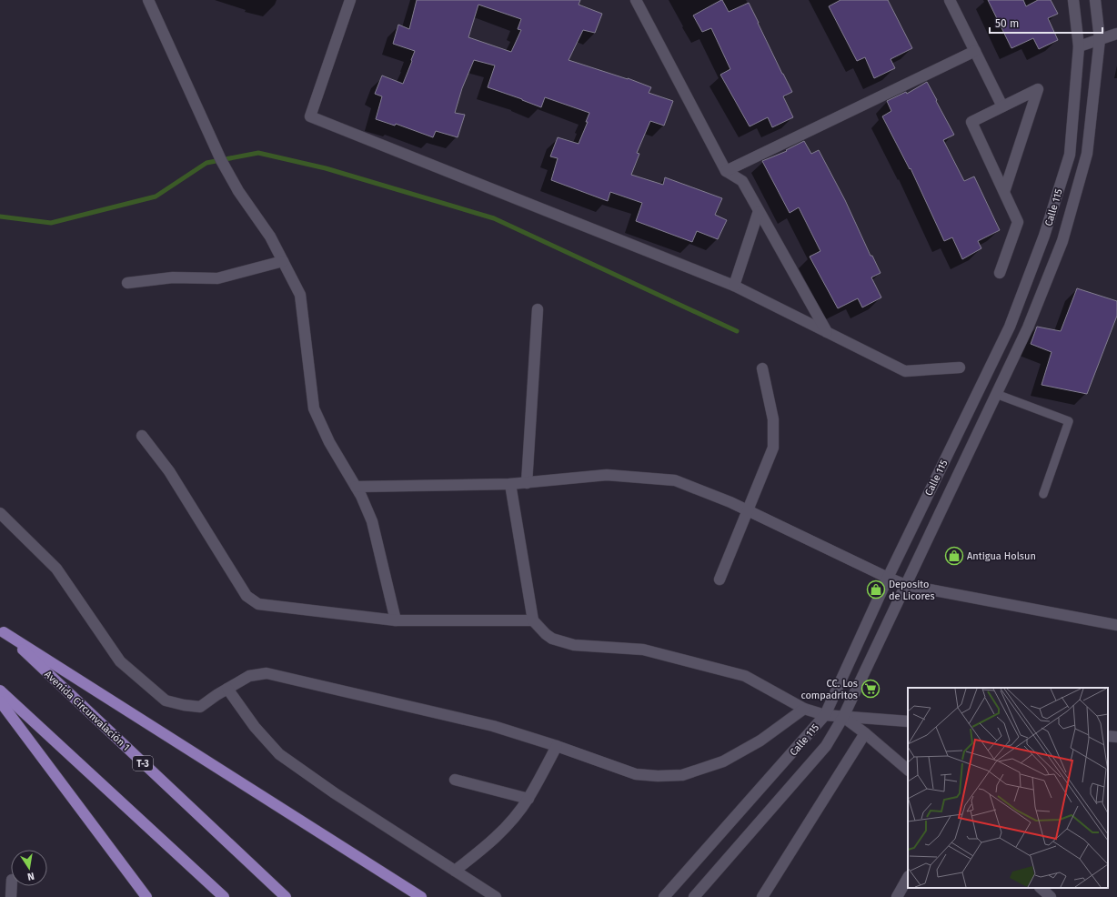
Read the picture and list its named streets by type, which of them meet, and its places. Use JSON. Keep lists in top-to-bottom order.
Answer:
{
  "streets": {
    "main road": ["Avenida Circunvalación 1", "T-3"],
    "street": ["Calle 115"]
  },
  "places": {
    "shop": ["Antigua Holsun", "Deposito de Licores"],
    "supermarket": ["CC. Los compadritos"]
  },
  "scale_bar": "50 m",
  "north": "bottom"
}
